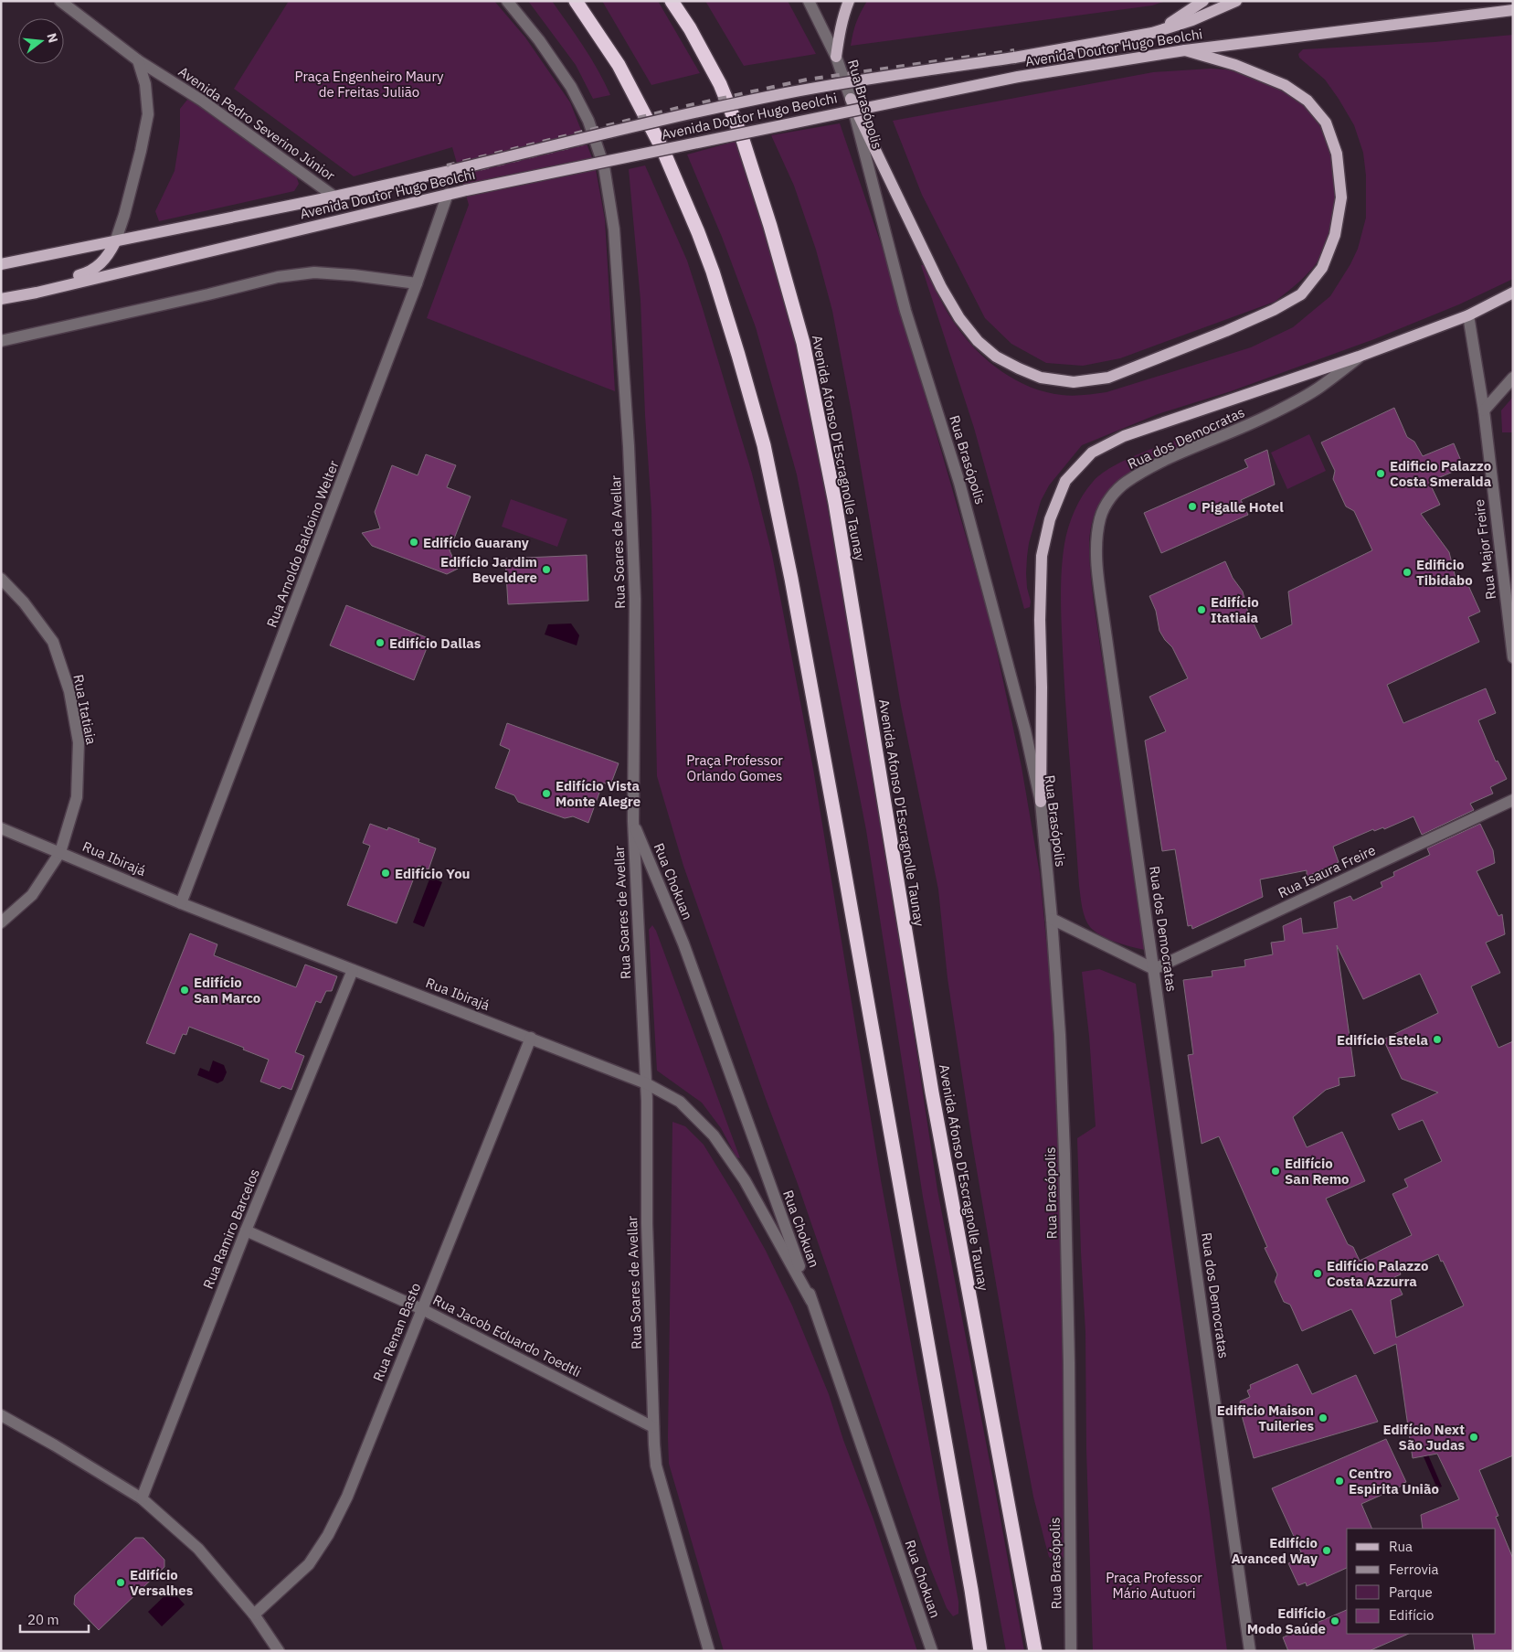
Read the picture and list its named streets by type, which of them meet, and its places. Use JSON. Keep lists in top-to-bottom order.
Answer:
{
  "streets": {
    "highway": ["Avenida Afonso D'Escragnolle Taunay"],
    "main road": ["Avenida Doutor Hugo Beolchi"],
    "street": [
      "Rua Brasópolis",
      "Avenida Pedro Severino Júnior",
      "Rua dos Democratas",
      "Rua Soares de Avellar",
      "Rua Arnoldo Baldoino Welter",
      "Rua Major Freire",
      "Rua Itatiaia",
      "Rua Ibirajá",
      "Rua Isaura Freire",
      "Rua Chokuan",
      "Rua Ramiro Barcelos",
      "Rua Renan Basto",
      "Rua Jacob Eduardo Toedtli"
    ]
  },
  "crossings": [
    ["Avenida Doutor Hugo Beolchi", "Avenida Pedro Severino Júnior"],
    ["Avenida Doutor Hugo Beolchi", "Rua Arnoldo Baldoino Welter"],
    ["Rua dos Democratas", "Rua Isaura Freire"],
    ["Rua Soares de Avellar", "Rua Ibirajá"],
    ["Rua Soares de Avellar", "Rua Chokuan"],
    ["Rua Soares de Avellar", "Rua Jacob Eduardo Toedtli"],
    ["Rua Arnoldo Baldoino Welter", "Rua Ibirajá"],
    ["Rua Itatiaia", "Rua Ibirajá"],
    ["Rua Ibirajá", "Rua Chokuan"],
    ["Rua Ibirajá", "Rua Ramiro Barcelos"],
    ["Rua Ibirajá", "Rua Renan Basto"],
    ["Rua Ramiro Barcelos", "Rua Jacob Eduardo Toedtli"],
    ["Rua Renan Basto", "Rua Jacob Eduardo Toedtli"]
  ],
  "parks": ["Praça Engenheiro Maury de Freitas Julião", "Praça Professor Orlando Gomes", "Praça Professor Mário Autuori"],
  "places": [
    "Edificio Palazzo Costa Smeralda",
    "Pigalle Hotel",
    "Edifício Guarany",
    "Edifício Jardim Beveldere",
    "Edificio Tibidabo",
    "Edifício Itatiaia",
    "Edifício Dallas",
    "Edifício Vista Monte Alegre",
    "Edifício You",
    "Edifício San Marco",
    "Edifício Estela",
    "Edifício San Remo",
    "Edifício Palazzo Costa Azzurra",
    "Edificio Maison Tuileries",
    "Edifício Next São Judas",
    "Centro Espirita União",
    "Edifício Avanced Way",
    "Edifício Versalhes",
    "Edifício Modo Saúde"
  ],
  "legend": [
    "Rua",
    "Ferrovia",
    "Parque",
    "Edifício"
  ],
  "scale_bar": "20 m",
  "north": "right"
}
